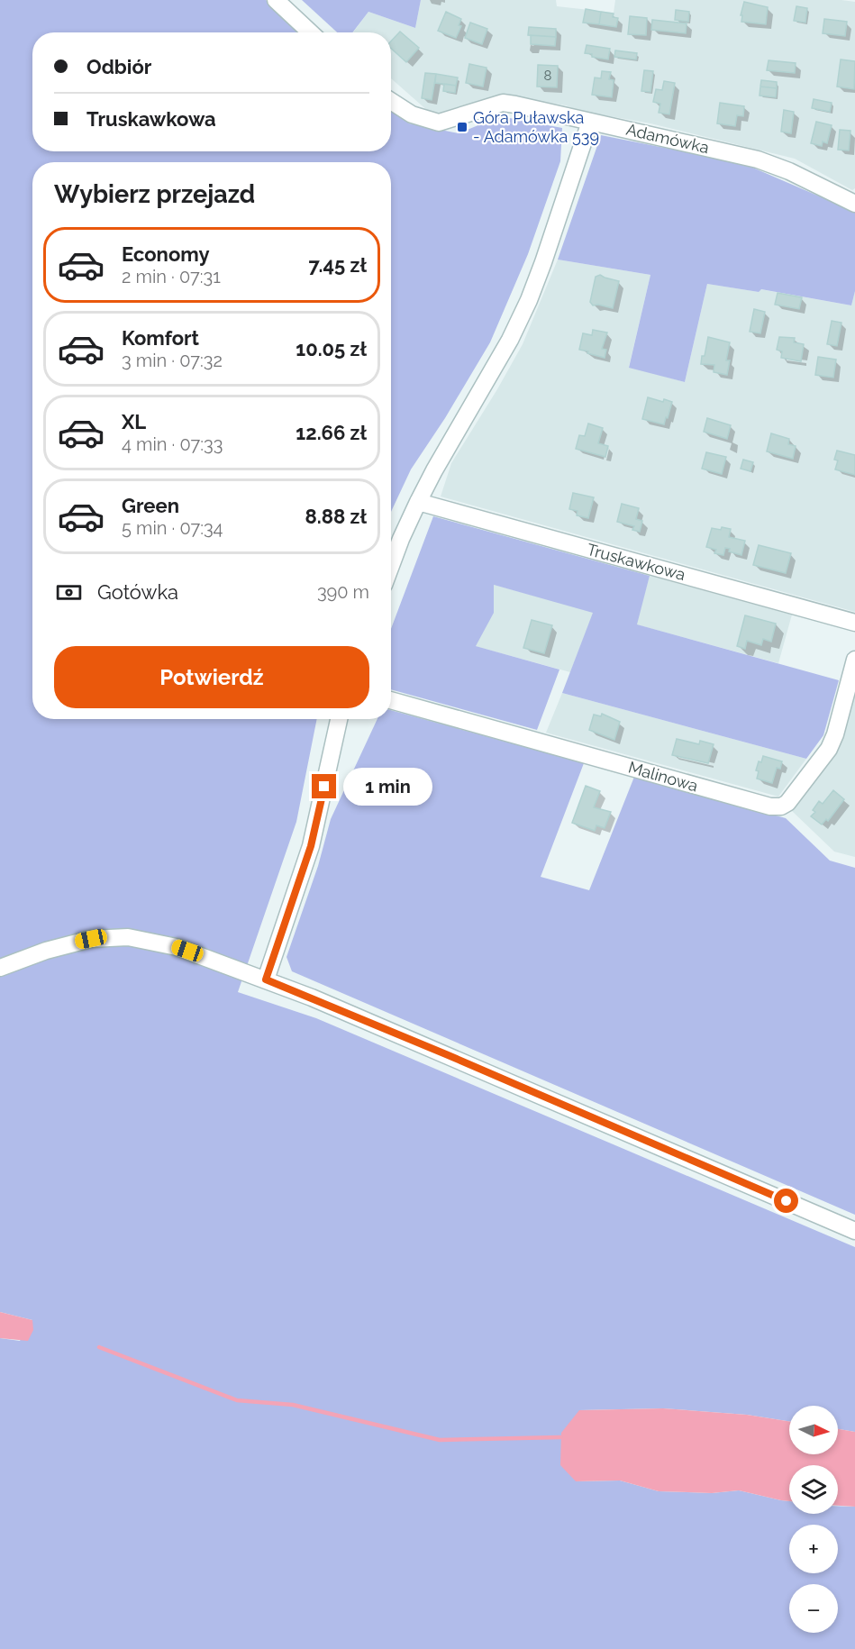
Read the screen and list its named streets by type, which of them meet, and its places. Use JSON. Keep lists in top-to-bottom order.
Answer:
{
  "streets": {
    "street": ["Adamówka", "Truskawkowa", "Malinowa"]
  },
  "places": {
    "transit": ["Góra Puławska - Adamówka 539"]
  },
  "house_numbers": ["8"],
  "north": "right",
  "page": {
    "banner": ["Odbiór", "Truskawkowa"],
    "heading": "Wybierz przejazd",
    "list": [
      {
        "name": "Economy",
        "note": "2 min · 07:31",
        "value": "7.45 zł"
      },
      {
        "name": "Komfort",
        "note": "3 min · 07:32",
        "value": "10.05 zł"
      },
      {
        "name": "XL",
        "note": "4 min · 07:33",
        "value": "12.66 zł"
      },
      {
        "name": "Green",
        "note": "5 min · 07:34",
        "value": "8.88 zł"
      }
    ],
    "pay": ["Gotówka", "390 m"],
    "buttons": "Potwierdź",
    "bubble": "1 min",
    "map_buttons": ["+", "−"]
  }
}
